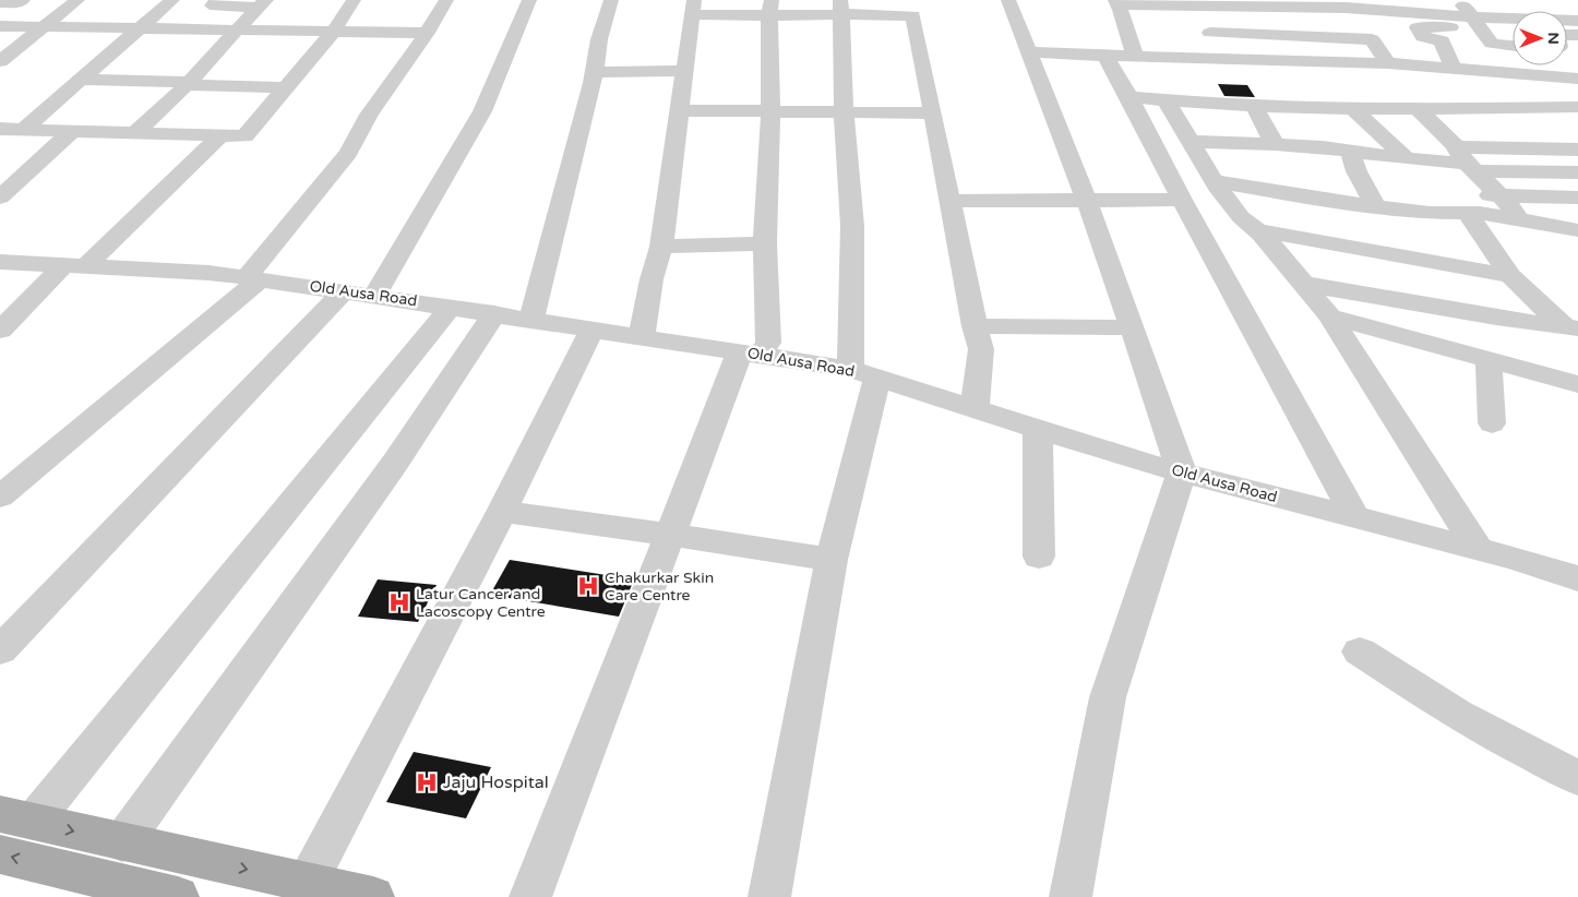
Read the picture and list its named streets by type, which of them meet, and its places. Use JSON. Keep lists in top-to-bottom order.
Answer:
{
  "streets": {
    "street": ["Old Ausa Road"]
  },
  "places": {
    "hospital": ["Chakurkar Skin Care Centre", "Latur Cancer and Lacoscopy Centre", "Jaju Hospital"]
  },
  "north": "right"
}
